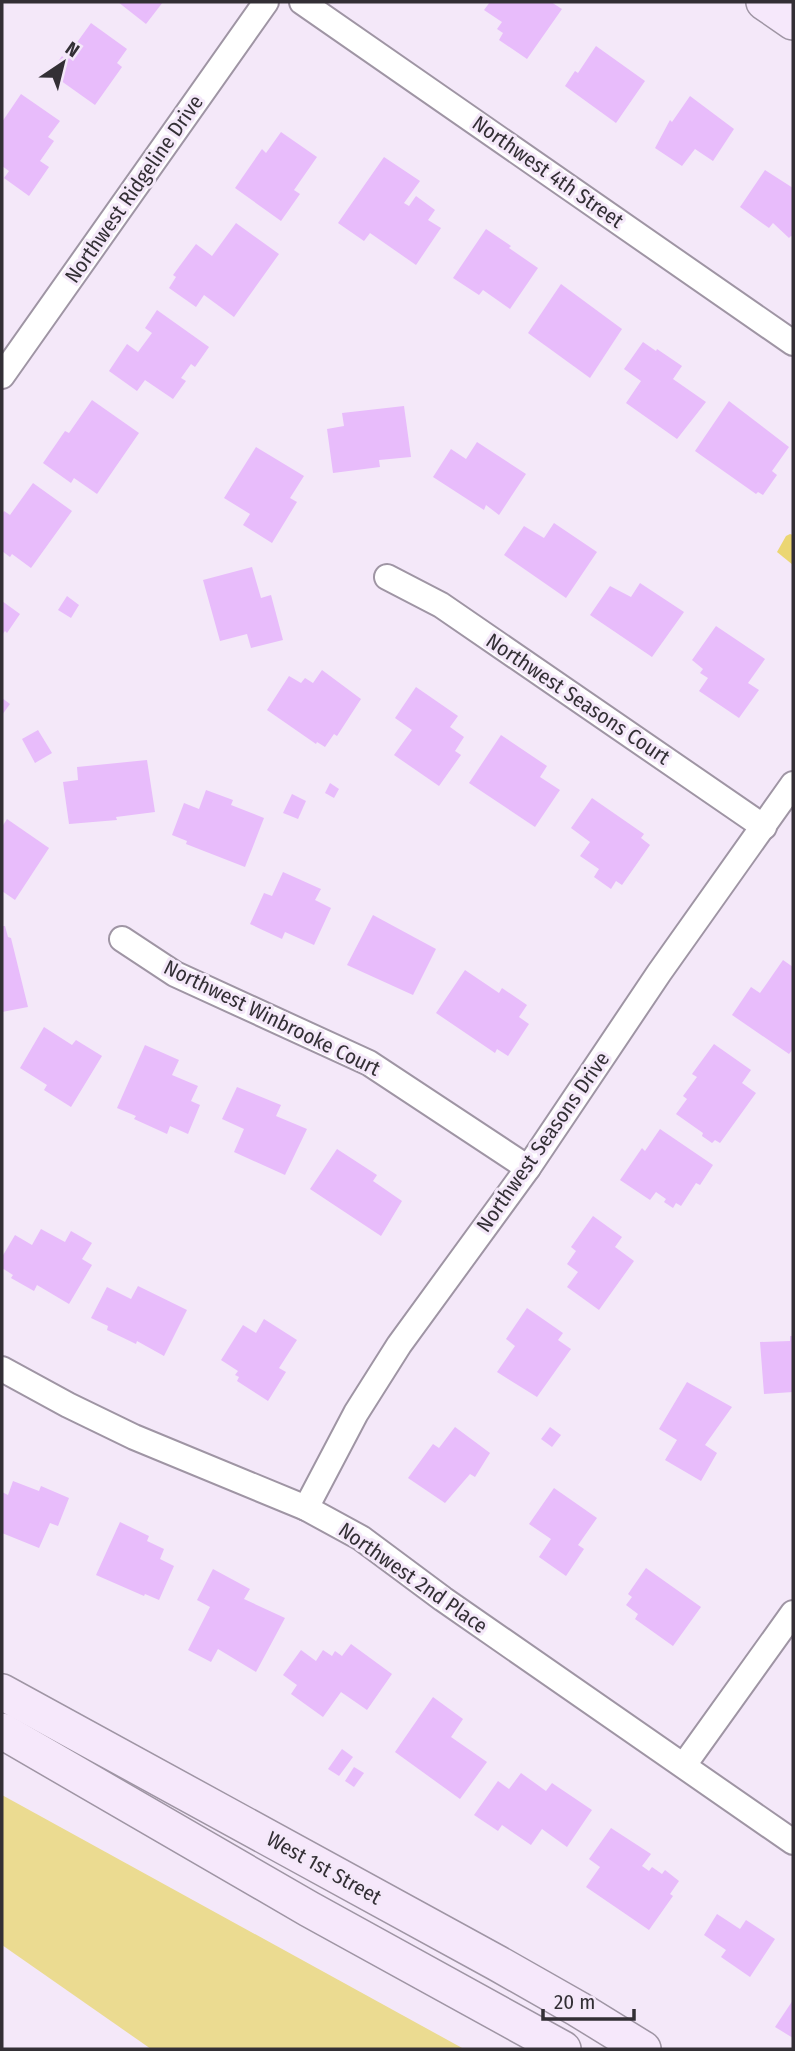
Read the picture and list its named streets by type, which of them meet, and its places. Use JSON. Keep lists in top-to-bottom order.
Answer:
{
  "streets": {
    "main road": ["West 1st Street"],
    "street": [
      "Northwest 4th Street",
      "Northwest Ridgeline Drive",
      "Northwest Seasons Court",
      "Northwest Winbrooke Court",
      "Northwest Seasons Drive",
      "Northwest 2nd Place"
    ]
  },
  "crossings": [
    ["Northwest Seasons Court", "Northwest Seasons Drive"],
    ["Northwest Winbrooke Court", "Northwest Seasons Drive"],
    ["Northwest Seasons Drive", "Northwest 2nd Place"]
  ],
  "scale_bar": "20 m",
  "north": "top right"
}
